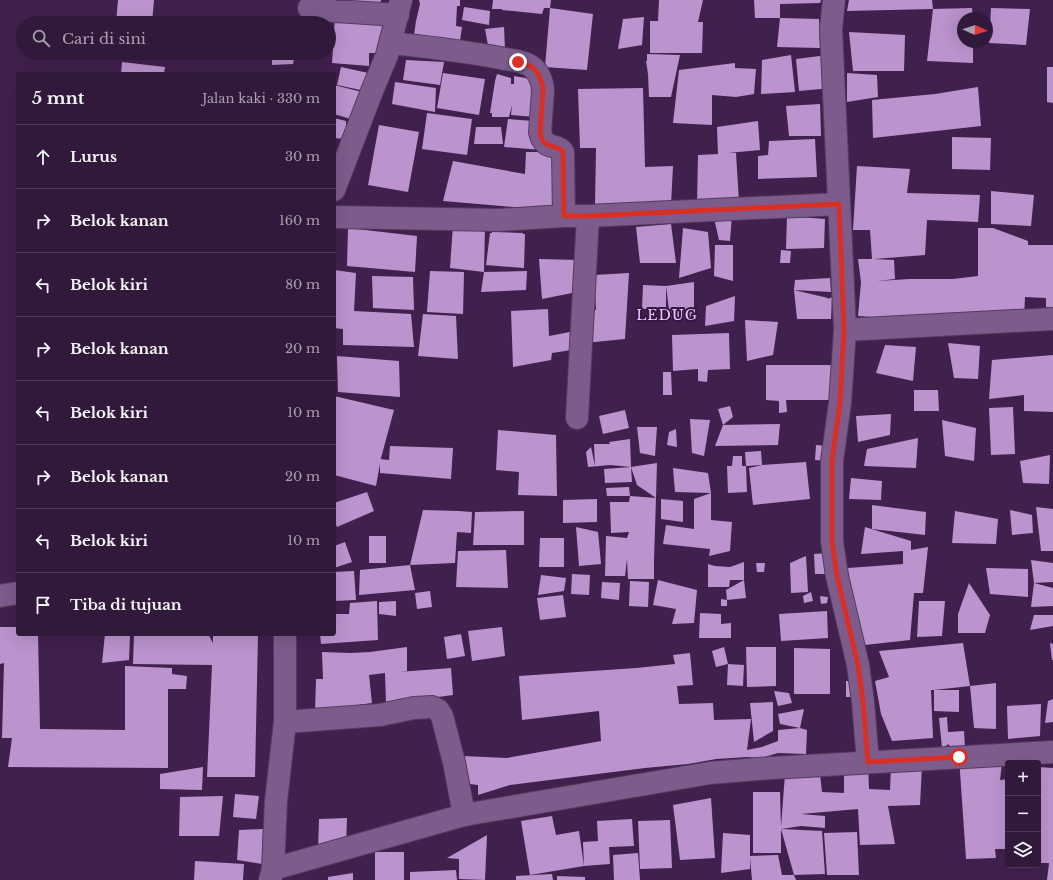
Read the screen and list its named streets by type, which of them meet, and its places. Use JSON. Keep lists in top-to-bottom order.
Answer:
{
  "districts": ["LEDUG"],
  "north": "right",
  "page": {
    "search": "Cari di sini",
    "heading": ["5 mnt", "Jalan kaki · 330 m"],
    "list": [
      ["Lurus", "30 m"],
      ["Belok kanan", "160 m"],
      ["Belok kiri", "80 m"],
      ["Belok kanan", "20 m"],
      ["Belok kiri", "10 m"],
      ["Belok kanan", "20 m"],
      ["Belok kiri", "10 m"],
      "Tiba di tujuan"
    ],
    "map_buttons": ["+", "−"]
  }
}
